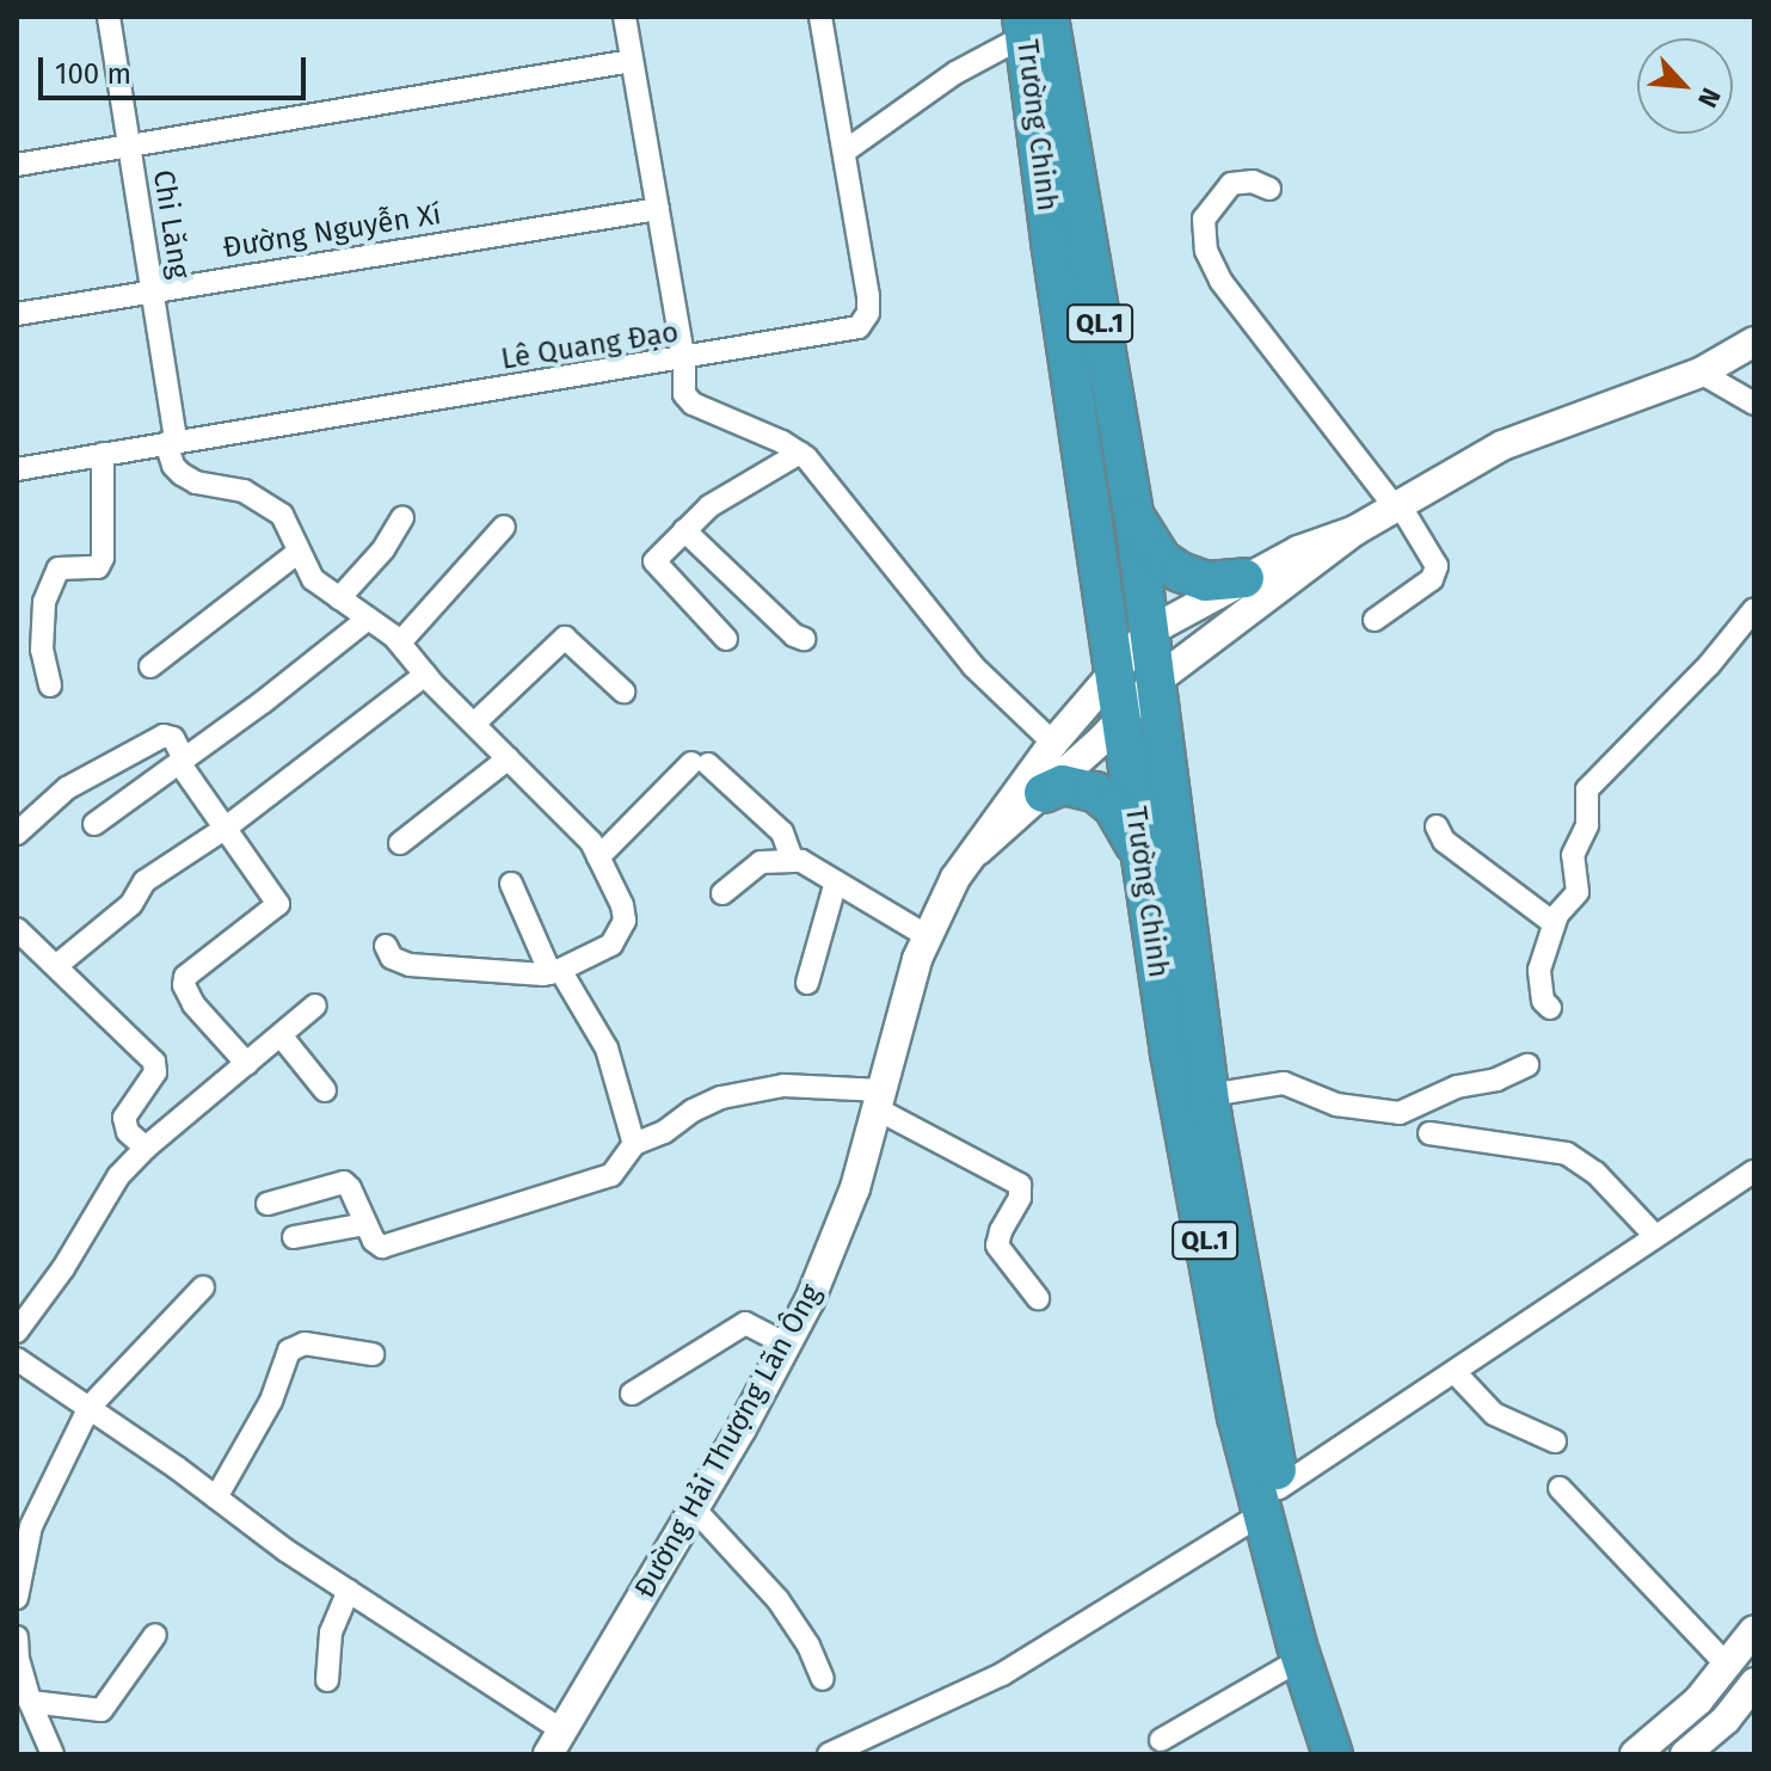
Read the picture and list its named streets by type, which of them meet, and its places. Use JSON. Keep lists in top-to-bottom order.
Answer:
{
  "streets": {
    "highway": ["Trường Chinh", "QL.1"],
    "street": [
      "Chi Lăng",
      "Đường Nguyễn Xí",
      "Lê Quang Đạo",
      "Đường Hải Thượng Lãn Ông"
    ]
  },
  "crossings": [
    ["Trường Chinh", "Đường Hải Thượng Lãn Ông"],
    ["Chi Lăng", "Đường Nguyễn Xí"],
    ["Chi Lăng", "Lê Quang Đạo"]
  ],
  "scale_bar": "100 m",
  "north": "bottom right"
}
